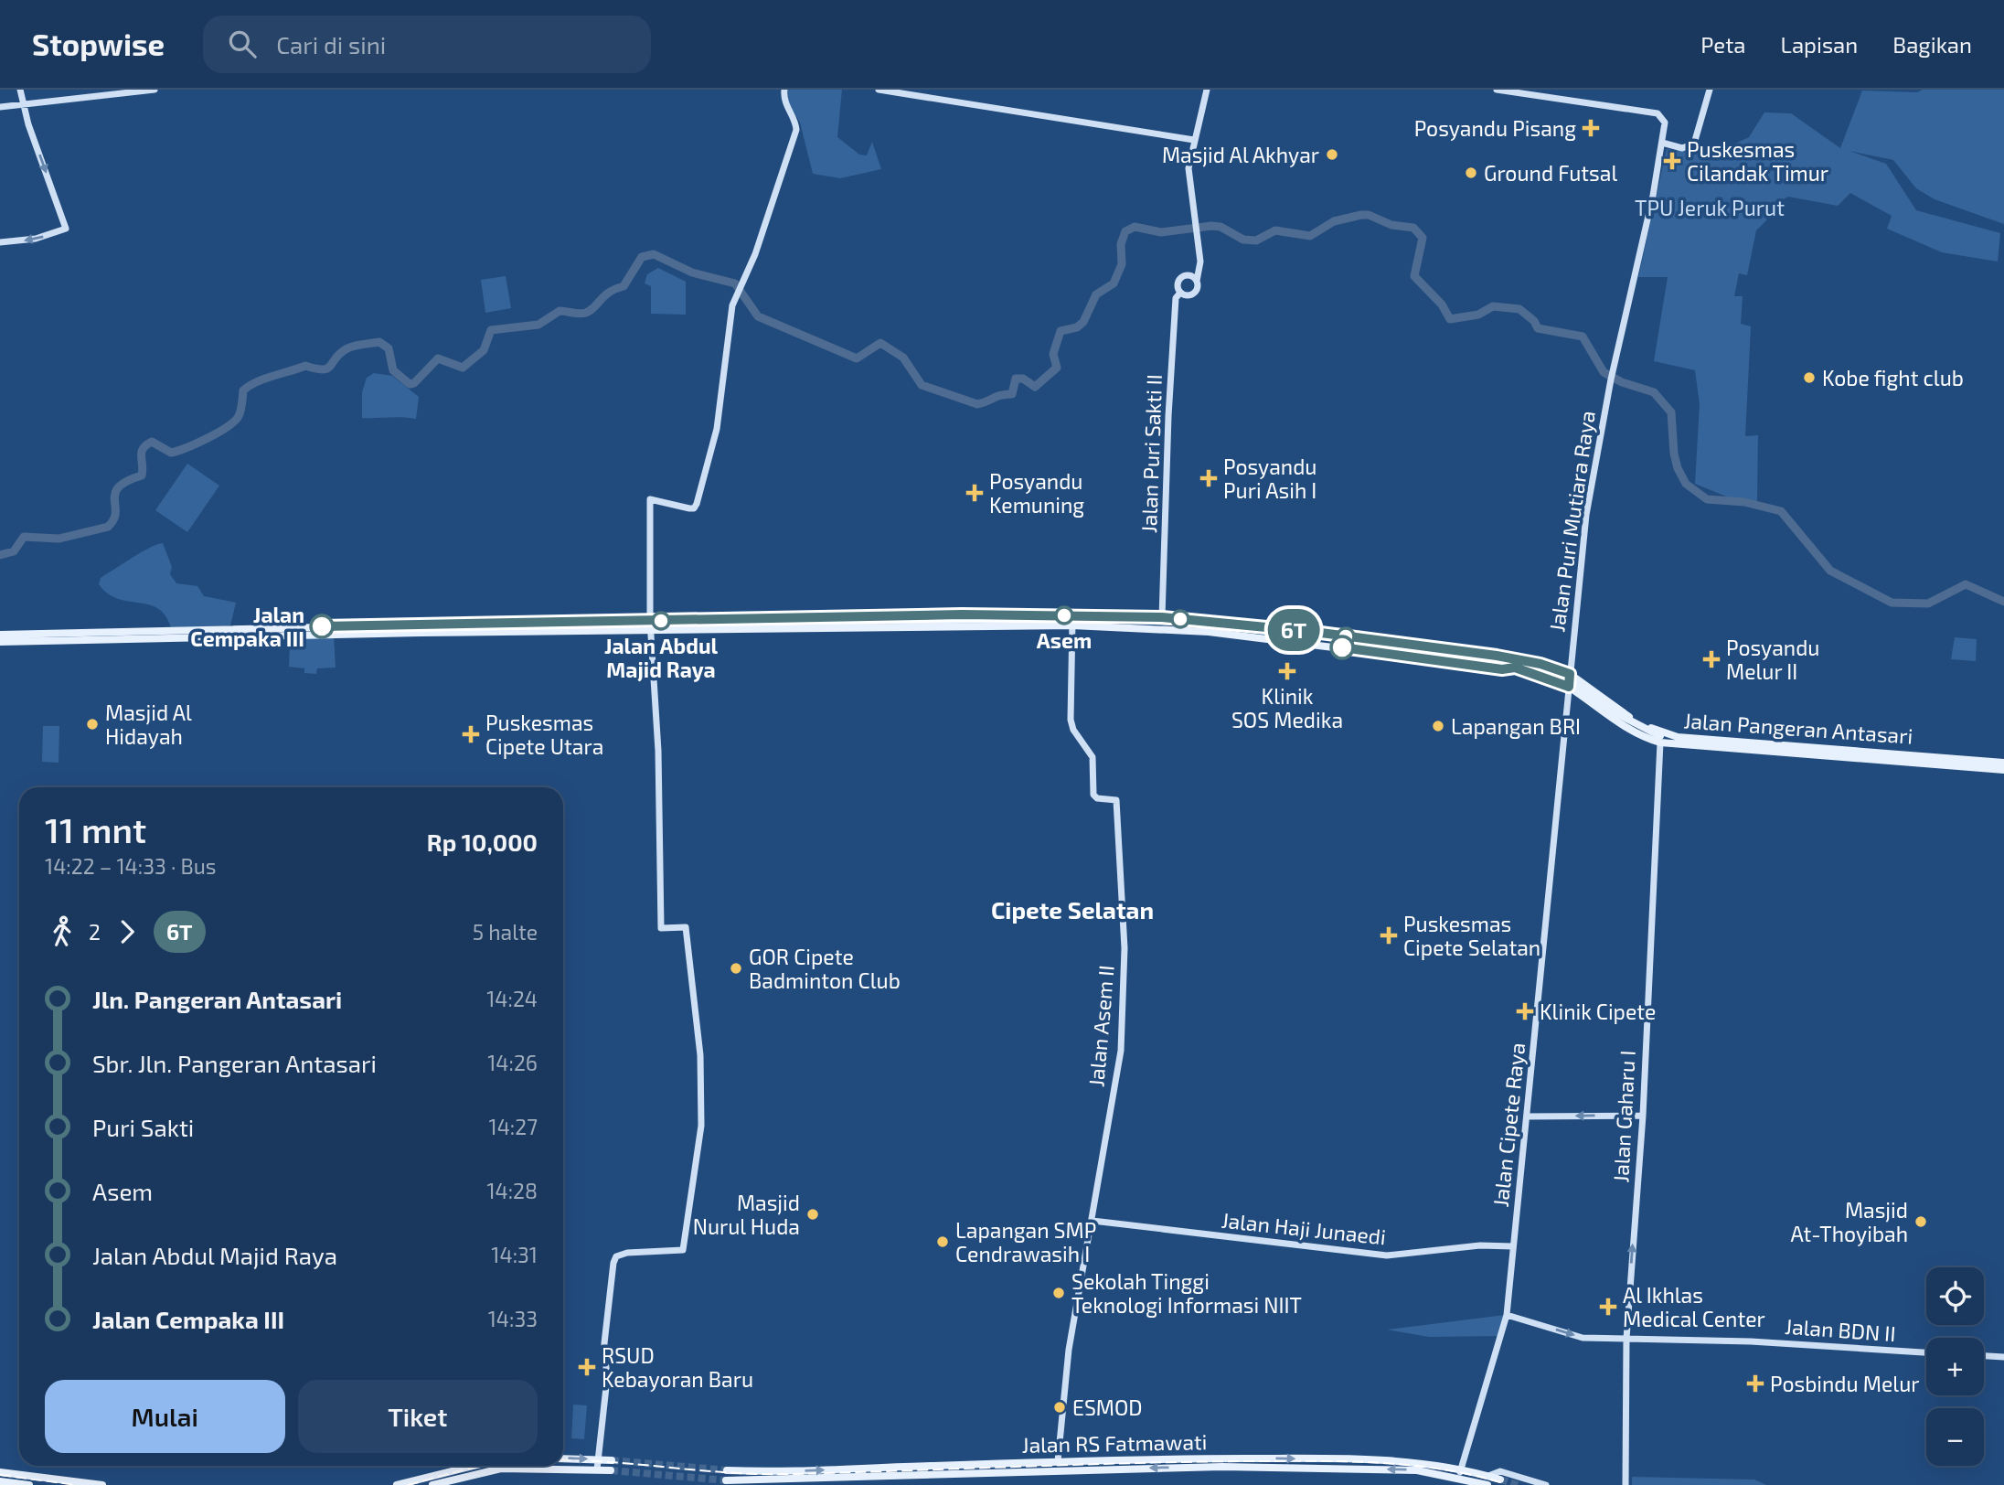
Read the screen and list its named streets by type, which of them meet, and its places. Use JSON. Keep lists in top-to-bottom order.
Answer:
{
  "streets": {
    "main road": ["Jalan Pangeran Antasari", "Jalan RS Fatmawati"],
    "street": [
      "Jalan Puri Sakti II",
      "Jalan Puri Mutiara Raya",
      "Jalan Asem II",
      "Jalan Gaharu I",
      "Jalan Cipete Raya",
      "Jalan Haji Junaedi",
      "Jalan BDN II"
    ]
  },
  "crossings": [
    ["Jalan Puri Sakti II", "Jalan Pangeran Antasari"],
    ["Jalan Puri Mutiara Raya", "Jalan Pangeran Antasari"],
    ["Jalan Puri Mutiara Raya", "Jalan Cipete Raya"],
    ["Jalan Pangeran Antasari", "Jalan Asem II"],
    ["Jalan Pangeran Antasari", "Jalan Gaharu I"],
    ["Jalan Pangeran Antasari", "Jalan Cipete Raya"],
    ["Jalan Asem II", "Jalan Haji Junaedi"],
    ["Jalan Asem II", "Jalan RS Fatmawati"],
    ["Jalan Gaharu I", "Jalan BDN II"],
    ["Jalan Cipete Raya", "Jalan Haji Junaedi"],
    ["Jalan Cipete Raya", "Jalan BDN II"],
    ["Jalan Cipete Raya", "Jalan RS Fatmawati"]
  ],
  "districts": ["Cipete Selatan"],
  "parks": ["TPU Jeruk Purut"],
  "places": {
    "health": [
      "Posyandu Pisang",
      "Puskesmas Cilandak Timur",
      "Posyandu Puri Asih I",
      "Posyandu Kemuning",
      "Posyandu Melur II",
      "Klinik SOS Medika",
      "Puskesmas Cipete Utara",
      "Puskesmas Cipete Selatan",
      "Klinik Cipete",
      "Al Ikhlas Medical Center",
      "RSUD Kebayoran Baru",
      "Posbindu Melur"
    ],
    "other": [
      "Masjid Al Akhyar",
      "Ground Futsal",
      "Kobe fight club",
      "Asem",
      "Jalan Abdul Majid Raya",
      "Jalan Cempaka III",
      "Masjid Al Hidayah",
      "Lapangan BRI",
      "GOR Cipete Badminton Club",
      "Masjid Nurul Huda",
      "Masjid At-Thoyibah",
      "Lapangan SMP Cendrawasih I",
      "Sekolah Tinggi Teknologi Informasi NIIT",
      "ESMOD"
    ]
  },
  "lines": ["bus line 6T"],
  "page": {
    "header": "Stopwise",
    "search": "Cari di sini",
    "nav": ["Peta", "Lapisan", "Bagikan"],
    "on_map": "6T",
    "heading": ["11 mnt", "14:22 – 14:33 · Bus", "Rp 10,000"],
    "legs": ["2", "6T", "5 halte"],
    "list": [
      {
        "name": "Jln. Pangeran Antasari",
        "value": "14:24"
      },
      {
        "name": "Sbr. Jln. Pangeran Antasari",
        "value": "14:26"
      },
      {
        "name": "Puri Sakti",
        "value": "14:27"
      },
      {
        "name": "Asem",
        "value": "14:28"
      },
      {
        "name": "Jalan Abdul Majid Raya",
        "value": "14:31"
      },
      {
        "name": "Jalan Cempaka III",
        "value": "14:33"
      }
    ],
    "map_buttons": ["+", "−"],
    "buttons": ["Mulai", "Tiket"]
  }
}
